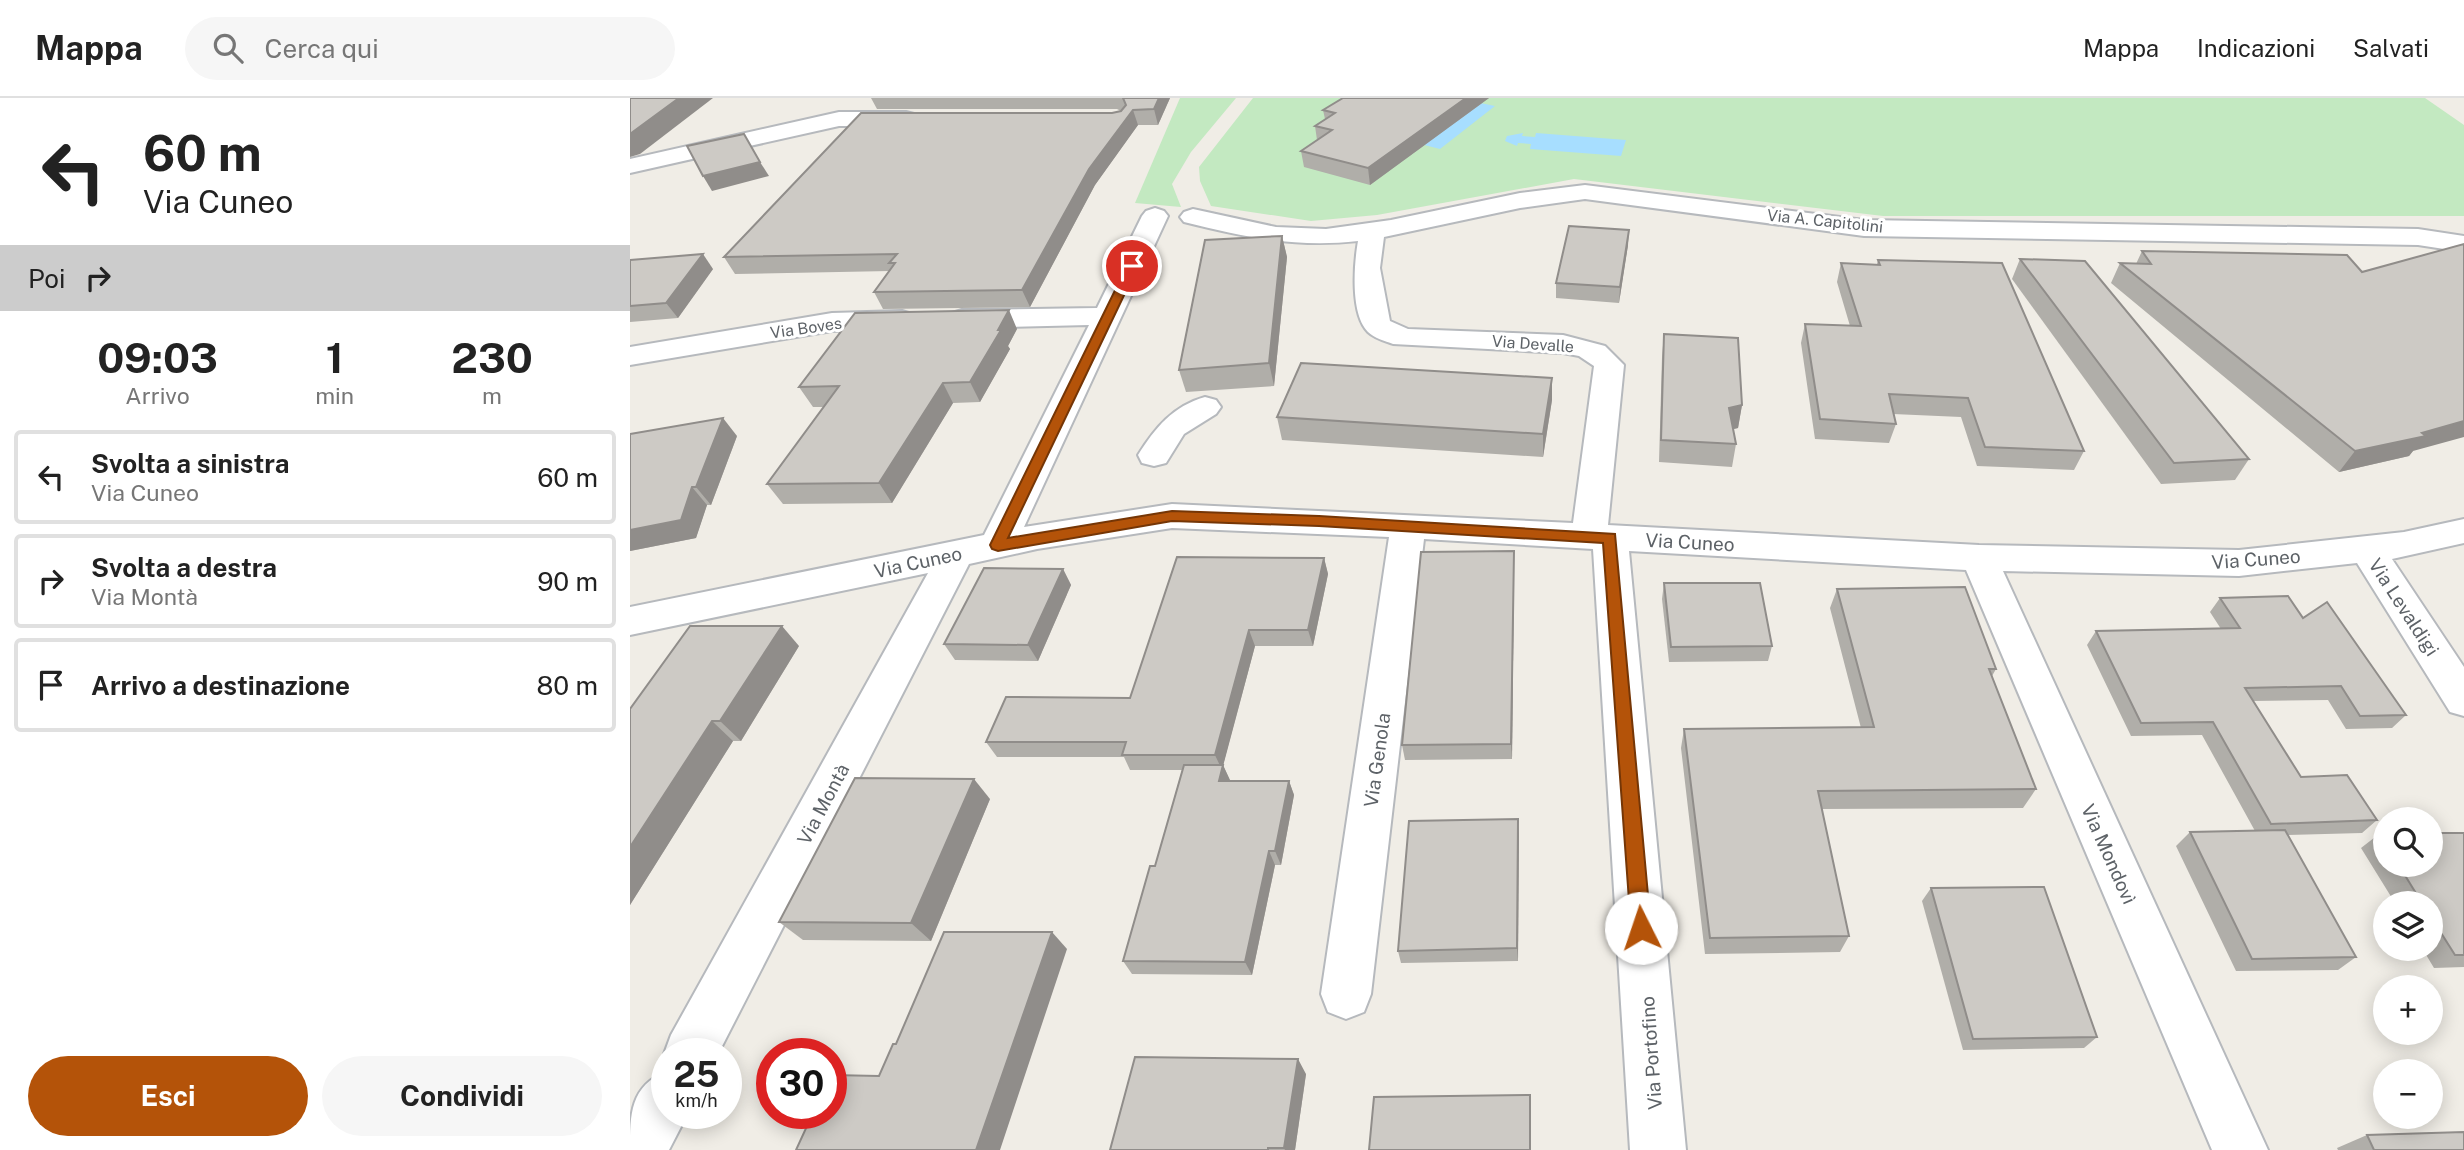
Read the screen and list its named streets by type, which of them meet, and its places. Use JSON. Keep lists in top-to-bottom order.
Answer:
{
  "streets": {
    "street": [
      "Via A. Capitolini",
      "Via Boves",
      "Via Devalle",
      "Via Cuneo",
      "Via Levaldigi",
      "Via Genola",
      "Via Montà",
      "Via Mondovì",
      "Via Portofino"
    ]
  },
  "crossings": [
    ["Via A. Capitolini", "Via Devalle"],
    ["Via Boves", "Via Montà"],
    ["Via Devalle", "Via Cuneo"],
    ["Via Devalle", "Via Portofino"],
    ["Via Cuneo", "Via Levaldigi"],
    ["Via Cuneo", "Via Genola"],
    ["Via Cuneo", "Via Montà"],
    ["Via Cuneo", "Via Mondovì"],
    ["Via Cuneo", "Via Portofino"]
  ],
  "page": {
    "header": "Mappa",
    "search": "Cerca qui",
    "nav": ["Mappa", "Indicazioni", "Salvati"],
    "turn": ["60 m", "Via Cuneo"],
    "then": "Poi",
    "eta": [
      "09:03",
      "Arrivo",
      "1",
      "min",
      "230",
      "m"
    ],
    "list": [
      {
        "name": "Svolta a sinistra",
        "note": "Via Cuneo",
        "value": "60 m"
      },
      {
        "name": "Svolta a destra",
        "note": "Via Montà",
        "value": "90 m"
      },
      {
        "name": "Arrivo a destinazione",
        "value": "80 m"
      }
    ],
    "map_buttons": ["+", "−"],
    "speed": "25 km/h",
    "limit": "30",
    "buttons": ["Esci", "Condividi"]
  }
}
